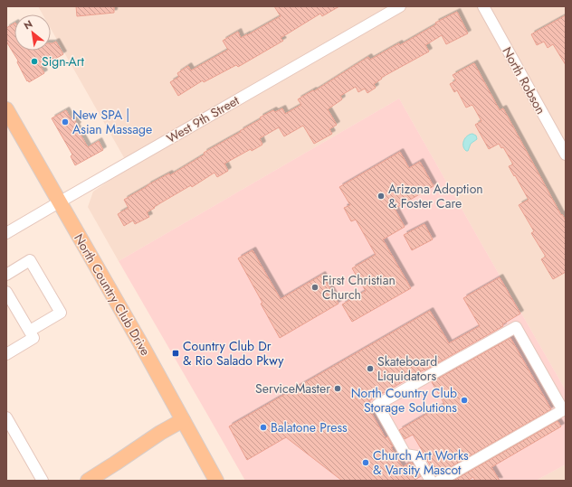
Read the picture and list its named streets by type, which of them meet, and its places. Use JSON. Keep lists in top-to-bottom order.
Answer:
{
  "streets": {
    "main road": ["North Country Club Drive"],
    "street": ["North Robson", "West 9th Street"]
  },
  "crossings": [
    ["West 9th Street", "North Country Club Drive"]
  ],
  "places": {
    "other": [
      "Sign-Art",
      "New SPA | Asian Massage",
      "Arizona Adoption & Foster Care",
      "First Christian Church",
      "Skateboard Liquidators",
      "ServiceMaster",
      "North Country Club Storage Solutions",
      "Balatone Press",
      "Church Art Works & Varsity Mascot"
    ],
    "transit": ["Country Club Dr & Rio Salado Pkwy"]
  },
  "north": "top left"
}
